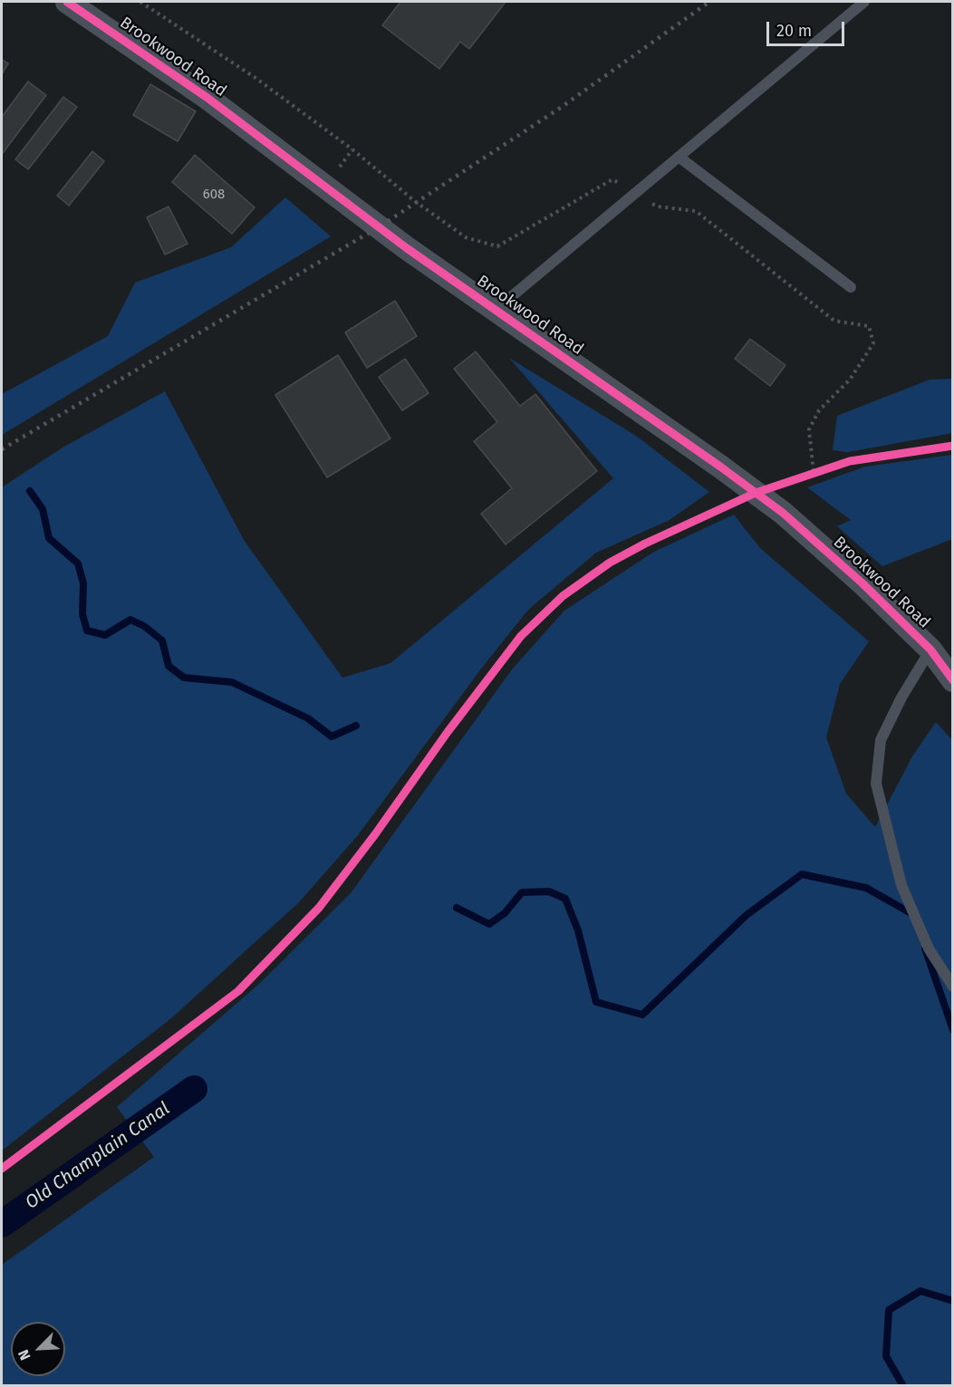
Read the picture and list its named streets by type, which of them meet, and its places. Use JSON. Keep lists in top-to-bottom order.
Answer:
{
  "streets": {
    "street": ["Brookwood Road"]
  },
  "water": ["Old Champlain Canal"],
  "house_numbers": ["608"],
  "scale_bar": "20 m",
  "north": "bottom left"
}
